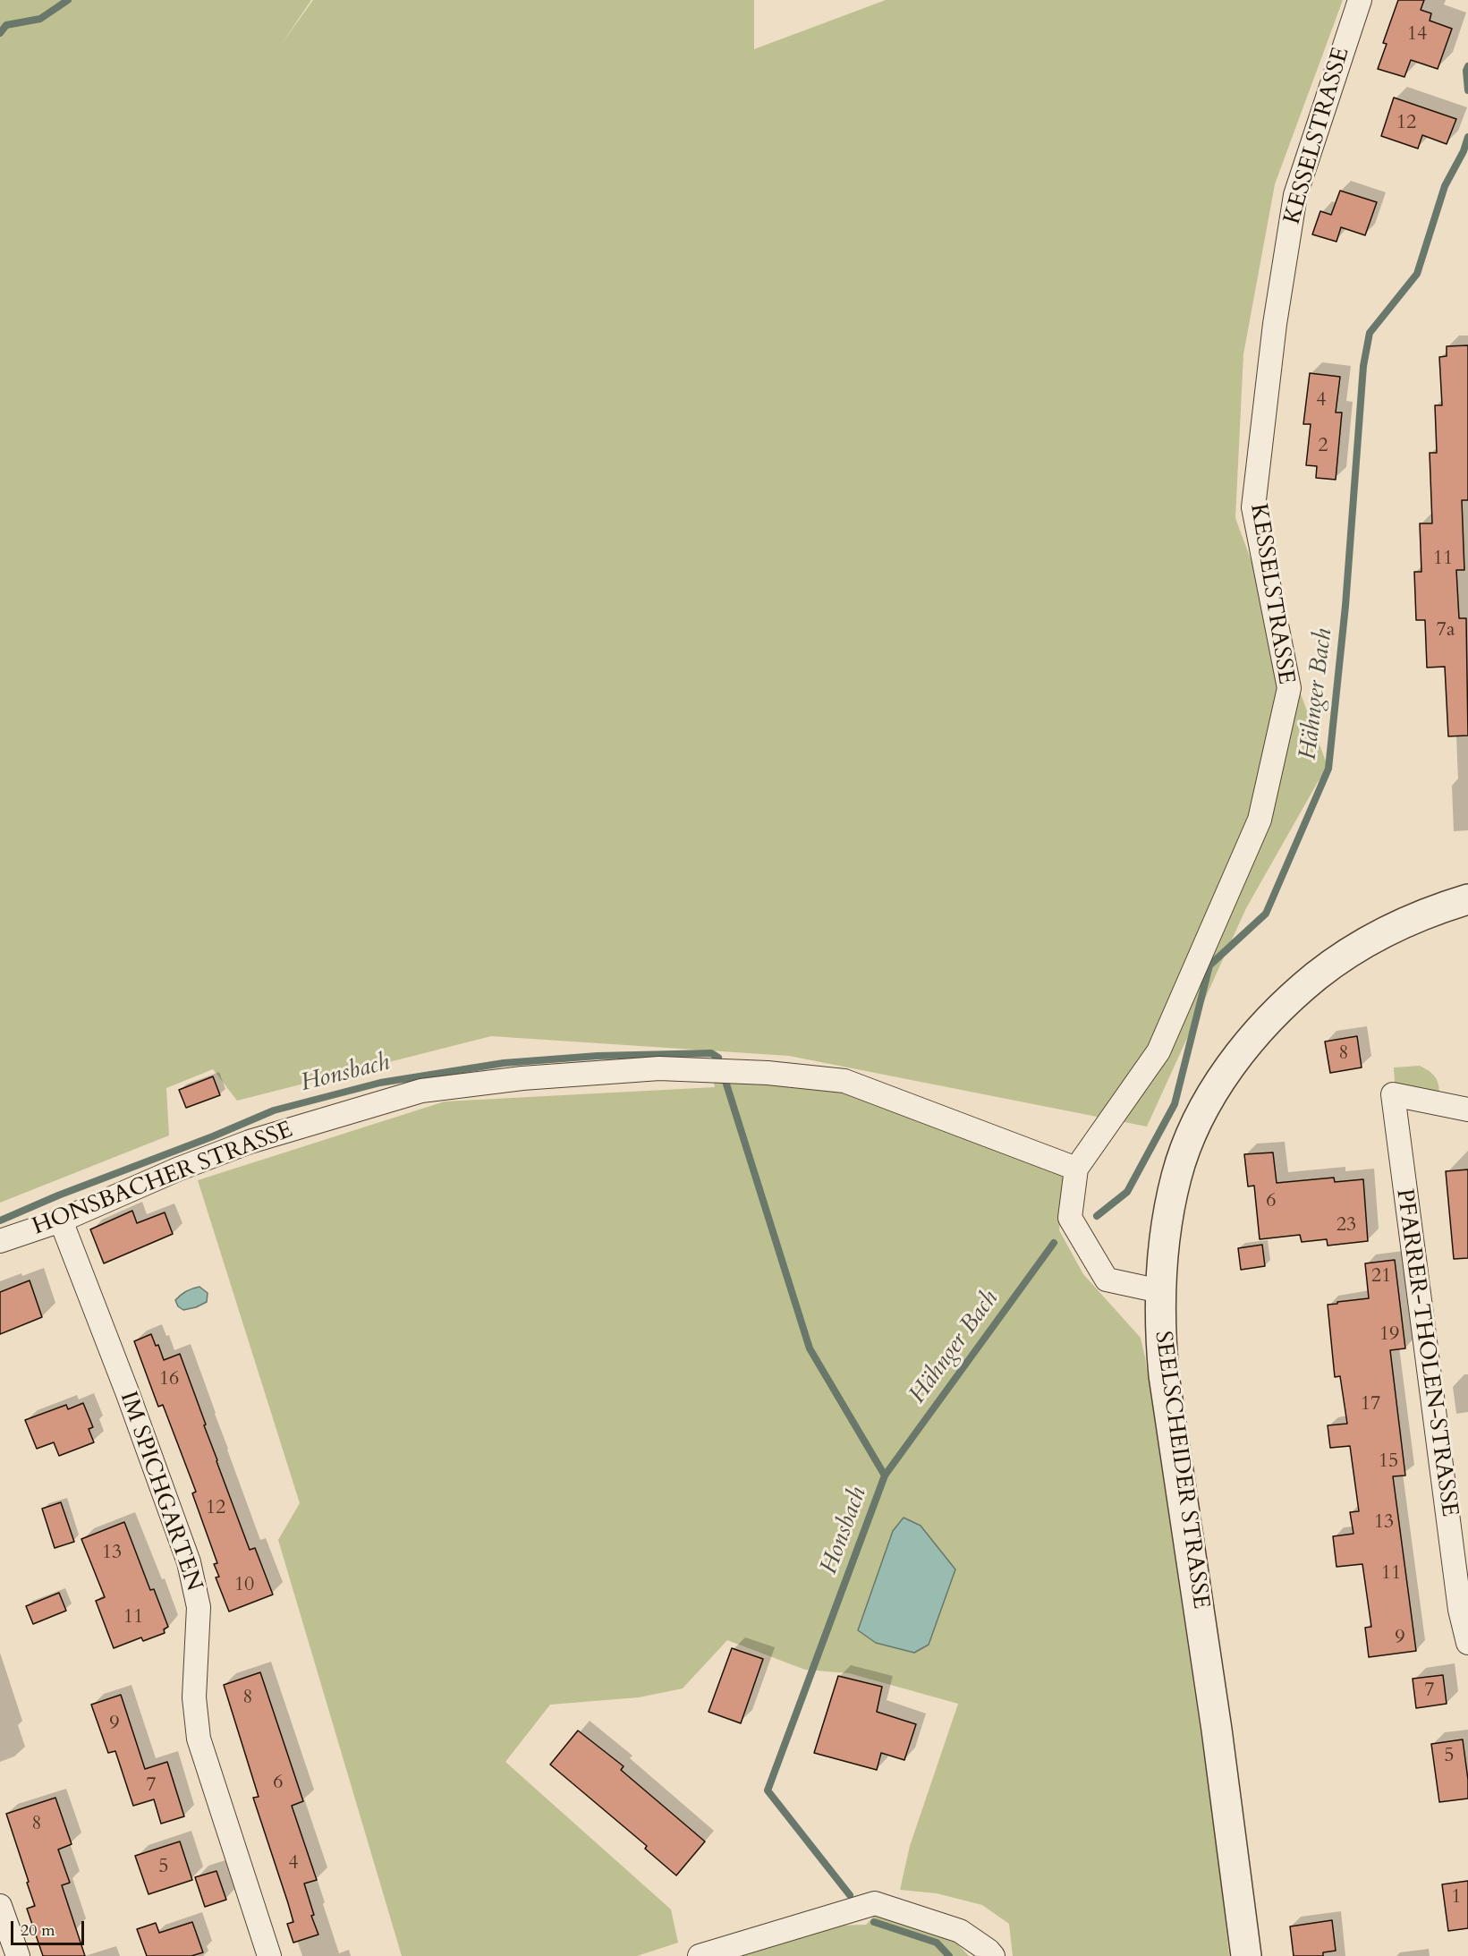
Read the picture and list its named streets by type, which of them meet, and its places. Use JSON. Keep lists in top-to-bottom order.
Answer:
{
  "streets": {
    "street": [
      "KESSELSTRASSE",
      "HONSBACHER STRASSE",
      "PFARRER-THOLEN-STRASSE",
      "SEELSCHEIDER STRASSE",
      "IM SPICHGARTEN"
    ]
  },
  "crossings": [
    ["KESSELSTRASSE", "HONSBACHER STRASSE"],
    ["KESSELSTRASSE", "SEELSCHEIDER STRASSE"],
    ["HONSBACHER STRASSE", "IM SPICHGARTEN"]
  ],
  "water": ["Hähnger Bach", "Honsbach"],
  "house_numbers": [
    "14",
    "12",
    "4",
    "2",
    "11",
    "7a",
    "8",
    "6",
    "23",
    "21",
    "19",
    "16",
    "17",
    "15",
    "12",
    "13",
    "13",
    "11",
    "10",
    "11",
    "9",
    "7",
    "8",
    "9",
    "5",
    "6",
    "7",
    "8",
    "4",
    "5",
    "1"
  ],
  "scale_bar": "20 m"
}
